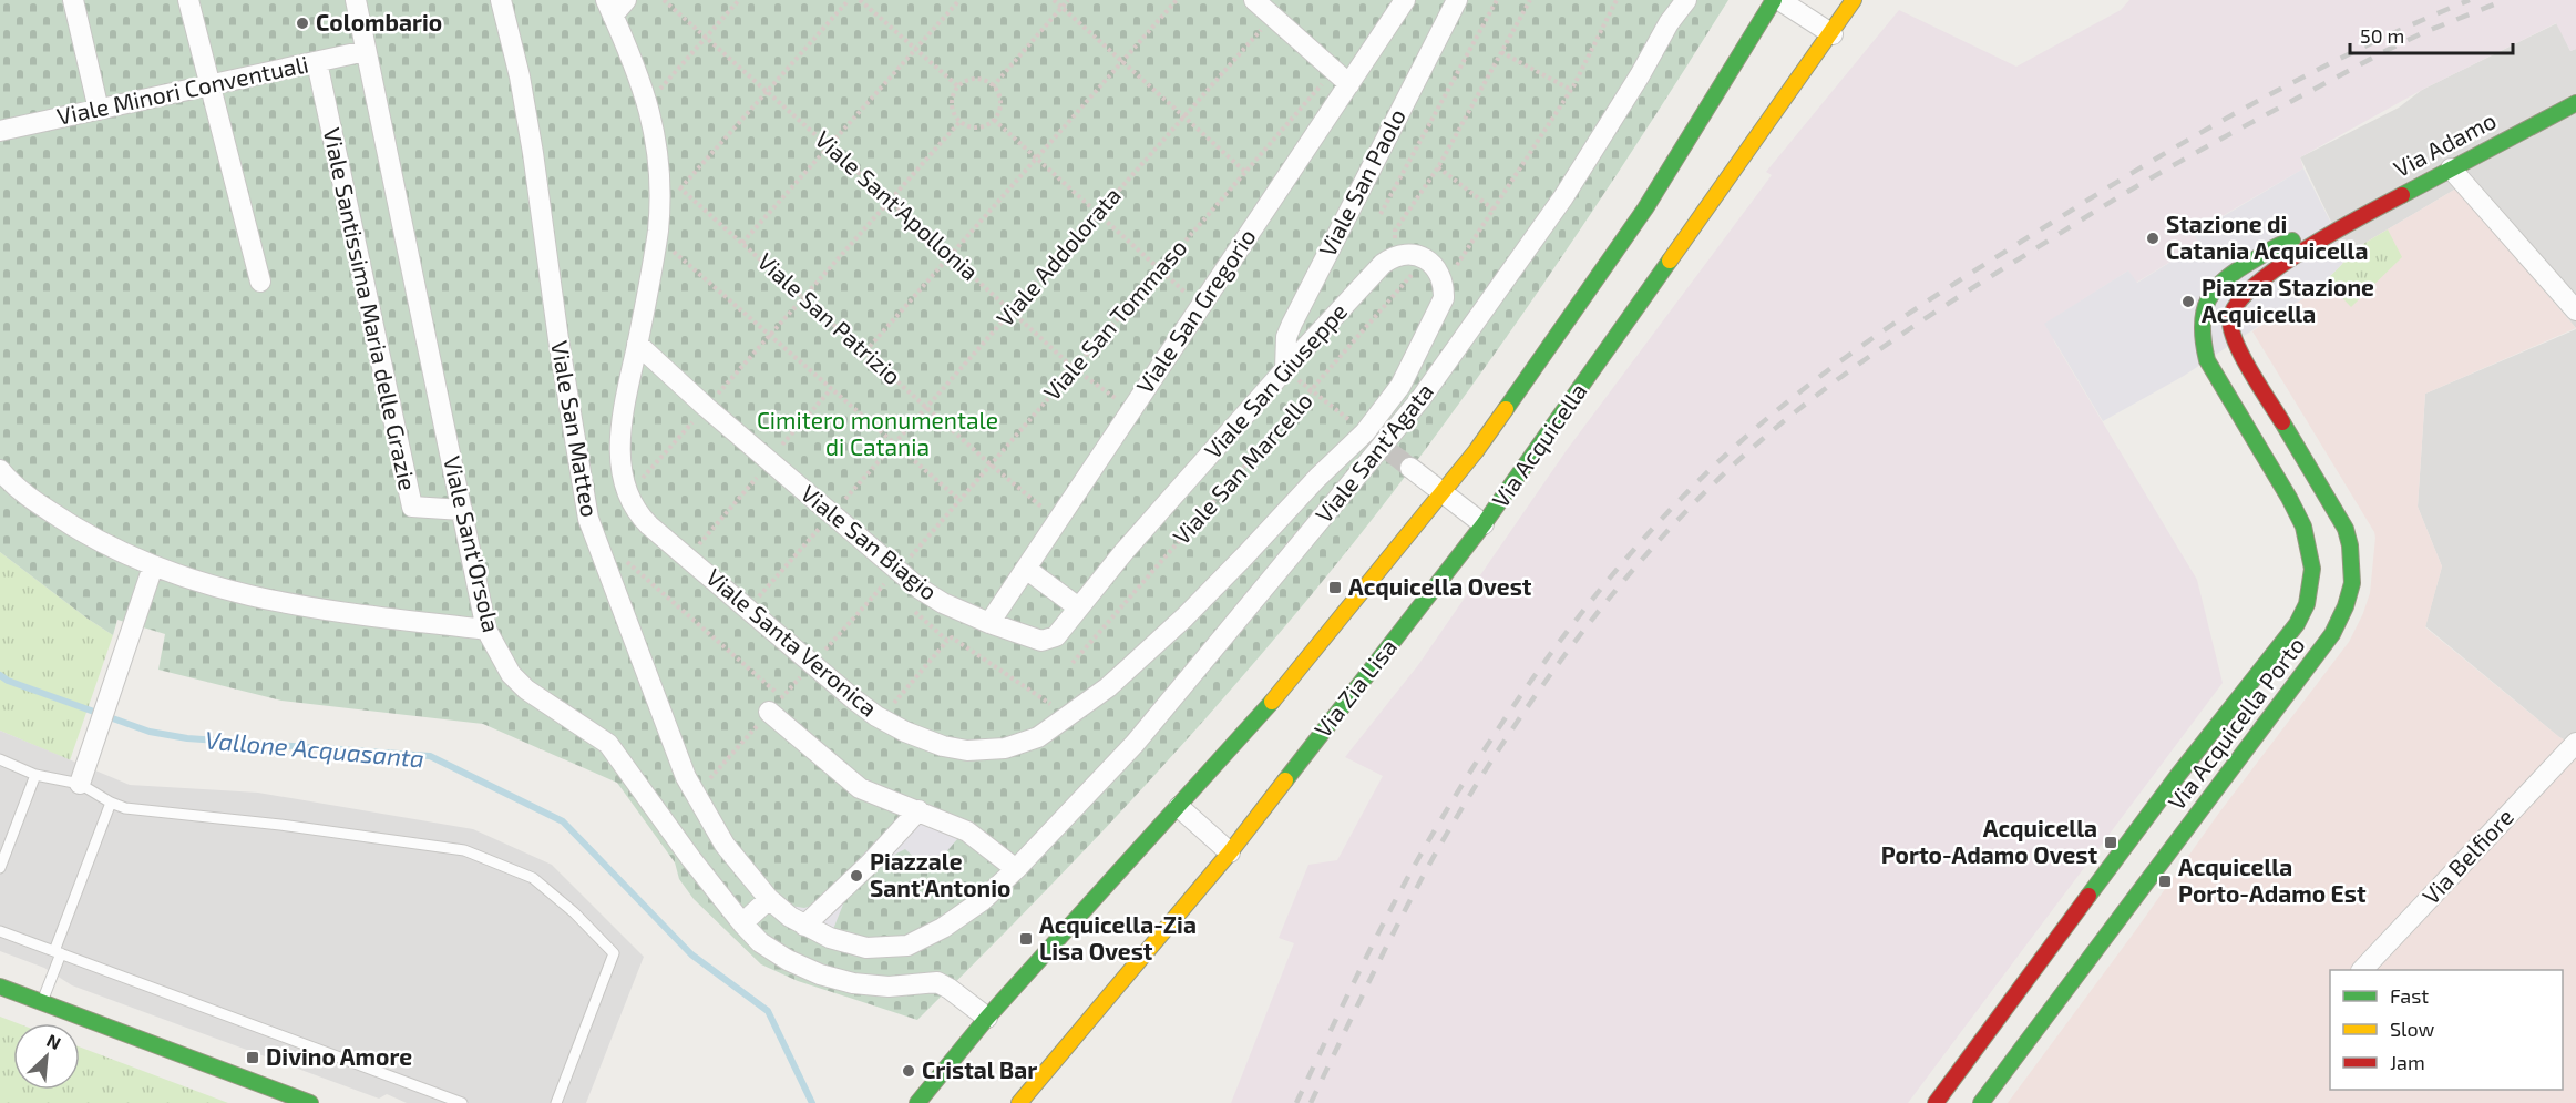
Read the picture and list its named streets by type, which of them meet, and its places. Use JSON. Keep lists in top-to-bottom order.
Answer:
{
  "streets": {
    "main road": [
      "Via Adamo",
      "Via Acquicella",
      "Via Zia Lisa",
      "Via Acquicella Porto"
    ],
    "street": [
      "Viale Minori Conventuali",
      "Viale San Paolo",
      "Viale Santissima Maria delle Grazie",
      "Viale San Gregorio",
      "Viale San Giuseppe",
      "Viale San Matteo",
      "Viale Sant'Agata",
      "Viale San Biagio",
      "Viale Sant'Orsola",
      "Viale Santa Veronica",
      "Via Belfiore"
    ],
    "path": [
      "Viale Sant'Apollonia",
      "Viale Addolorata",
      "Viale San Patrizio",
      "Viale San Tommaso",
      "Viale San Marcello"
    ]
  },
  "crossings": [
    ["Viale Minori Conventuali", "Viale Santissima Maria delle Grazie"],
    ["Viale Minori Conventuali", "Viale Sant'Orsola"],
    ["Via Adamo", "Via Acquicella Porto"],
    ["Viale San Paolo", "Viale San Giuseppe"],
    ["Viale Sant'Apollonia", "Viale Addolorata"],
    ["Viale Sant'Apollonia", "Viale San Gregorio"],
    ["Viale Sant'Apollonia", "Viale San Tommaso"],
    ["Viale Addolorata", "Viale San Patrizio"],
    ["Viale Addolorata", "Viale San Biagio"],
    ["Viale Addolorata", "Viale Santa Veronica"],
    ["Viale Santissima Maria delle Grazie", "Viale Sant'Orsola"],
    ["Viale San Gregorio", "Viale San Patrizio"],
    ["Viale San Gregorio", "Viale San Tommaso"],
    ["Viale San Gregorio", "Viale San Giuseppe"],
    ["Viale San Gregorio", "Viale San Biagio"],
    ["Viale San Patrizio", "Viale San Tommaso"],
    ["Viale San Patrizio", "Viale Santa Veronica"],
    ["Viale San Tommaso", "Viale San Biagio"],
    ["Viale San Tommaso", "Viale Santa Veronica"],
    ["Viale San Giuseppe", "Viale San Biagio"],
    ["Viale San Matteo", "Viale Sant'Agata"],
    ["Via Acquicella", "Via Zia Lisa"],
    ["Viale San Biagio", "Viale Santa Veronica"]
  ],
  "water": ["Vallone Acquasanta"],
  "parks": ["Cimitero monumentale di Catania"],
  "places": {
    "other": [
      "Colombario",
      "Stazione di Catania Acquicella",
      "Piazza Stazione Acquicella",
      "Piazzale Sant'Antonio",
      "Cristal Bar"
    ],
    "transit": [
      "Acquicella Ovest",
      "Acquicella Porto-Adamo Ovest",
      "Acquicella Porto-Adamo Est",
      "Acquicella-Zia Lisa Ovest",
      "Divino Amore"
    ]
  },
  "legend": ["Fast", "Slow", "Jam"],
  "scale_bar": "50 m",
  "north": "top right"
}
